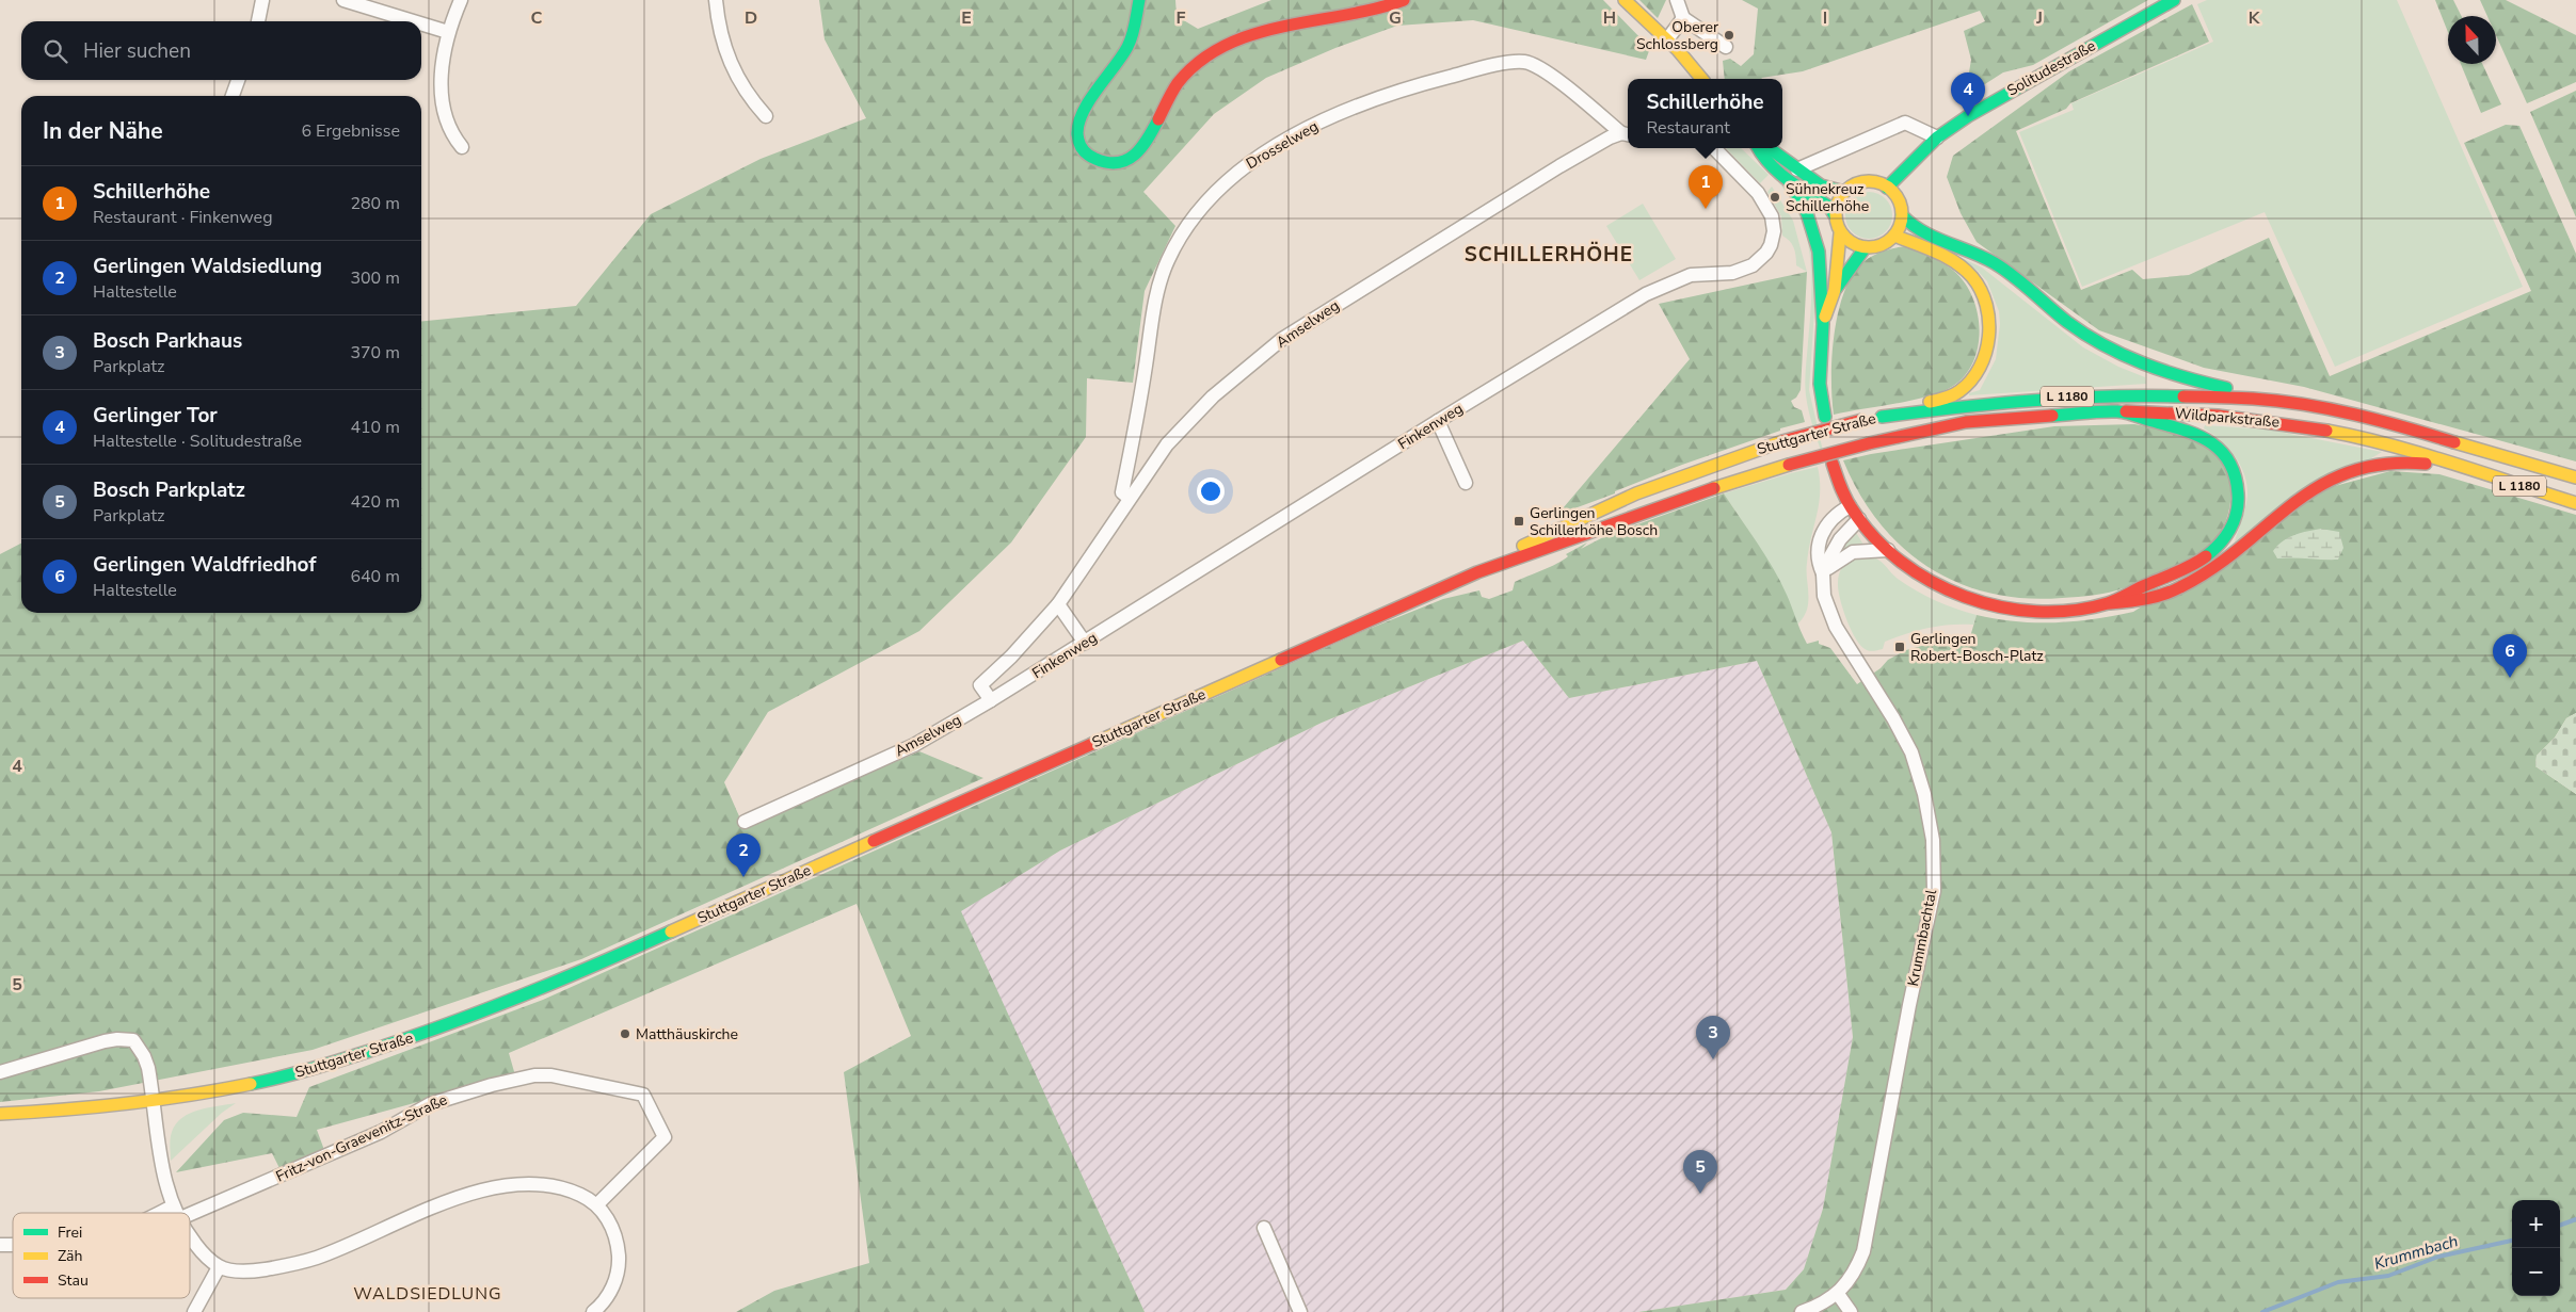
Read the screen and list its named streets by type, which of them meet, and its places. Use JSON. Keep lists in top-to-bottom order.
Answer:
{
  "streets": {
    "main road": [
      "Solitudestraße",
      "L 1180",
      "Wildparkstraße",
      "Stuttgarter Straße"
    ],
    "street": [
      "Drosselweg",
      "Amselweg",
      "Finkenweg",
      "Krummbachtal",
      "Fritz-von-Graevenitz-Straße"
    ]
  },
  "crossings": [
    ["Solitudestraße", "Stuttgarter Straße"],
    ["Drosselweg", "Amselweg"],
    ["Amselweg", "Finkenweg"],
    ["Wildparkstraße", "Stuttgarter Straße"]
  ],
  "districts": ["SCHILLERHÖHE", "WALDSIEDLUNG"],
  "water": ["Krummbach"],
  "places": {
    "other": ["Oberer Schlossberg", "Sühnekreuz Schillerhöhe", "Matthäuskirche"],
    "transit": ["Gerlingen Schillerhöhe Bosch", "Gerlingen Robert-Bosch-Platz"]
  },
  "legend": ["Frei", "Zäh", "Stau"],
  "north": "top",
  "page": {
    "search": "Hier suchen",
    "pins": [
      "4",
      "1",
      "6",
      "2",
      "3",
      "5"
    ],
    "popup": ["Schillerhöhe", "Restaurant"],
    "heading": ["In der Nähe", "6 Ergebnisse"],
    "list": [
      {
        "mark": "1",
        "name": "Schillerhöhe",
        "note": "Restaurant · Finkenweg",
        "value": "280 m"
      },
      {
        "mark": "2",
        "name": "Gerlingen Waldsiedlung",
        "note": "Haltestelle",
        "value": "300 m"
      },
      {
        "mark": "3",
        "name": "Bosch Parkhaus",
        "note": "Parkplatz",
        "value": "370 m"
      },
      {
        "mark": "4",
        "name": "Gerlinger Tor",
        "note": "Haltestelle · Solitudestraße",
        "value": "410 m"
      },
      {
        "mark": "5",
        "name": "Bosch Parkplatz",
        "note": "Parkplatz",
        "value": "420 m"
      },
      {
        "mark": "6",
        "name": "Gerlingen Waldfriedhof",
        "note": "Haltestelle",
        "value": "640 m"
      }
    ],
    "map_buttons": ["+", "−"]
  },
  "grid": {
    "columns": [
      "C",
      "D",
      "E",
      "F",
      "G",
      "H",
      "I",
      "J",
      "K"
    ],
    "rows": ["4", "5"]
  }
}
